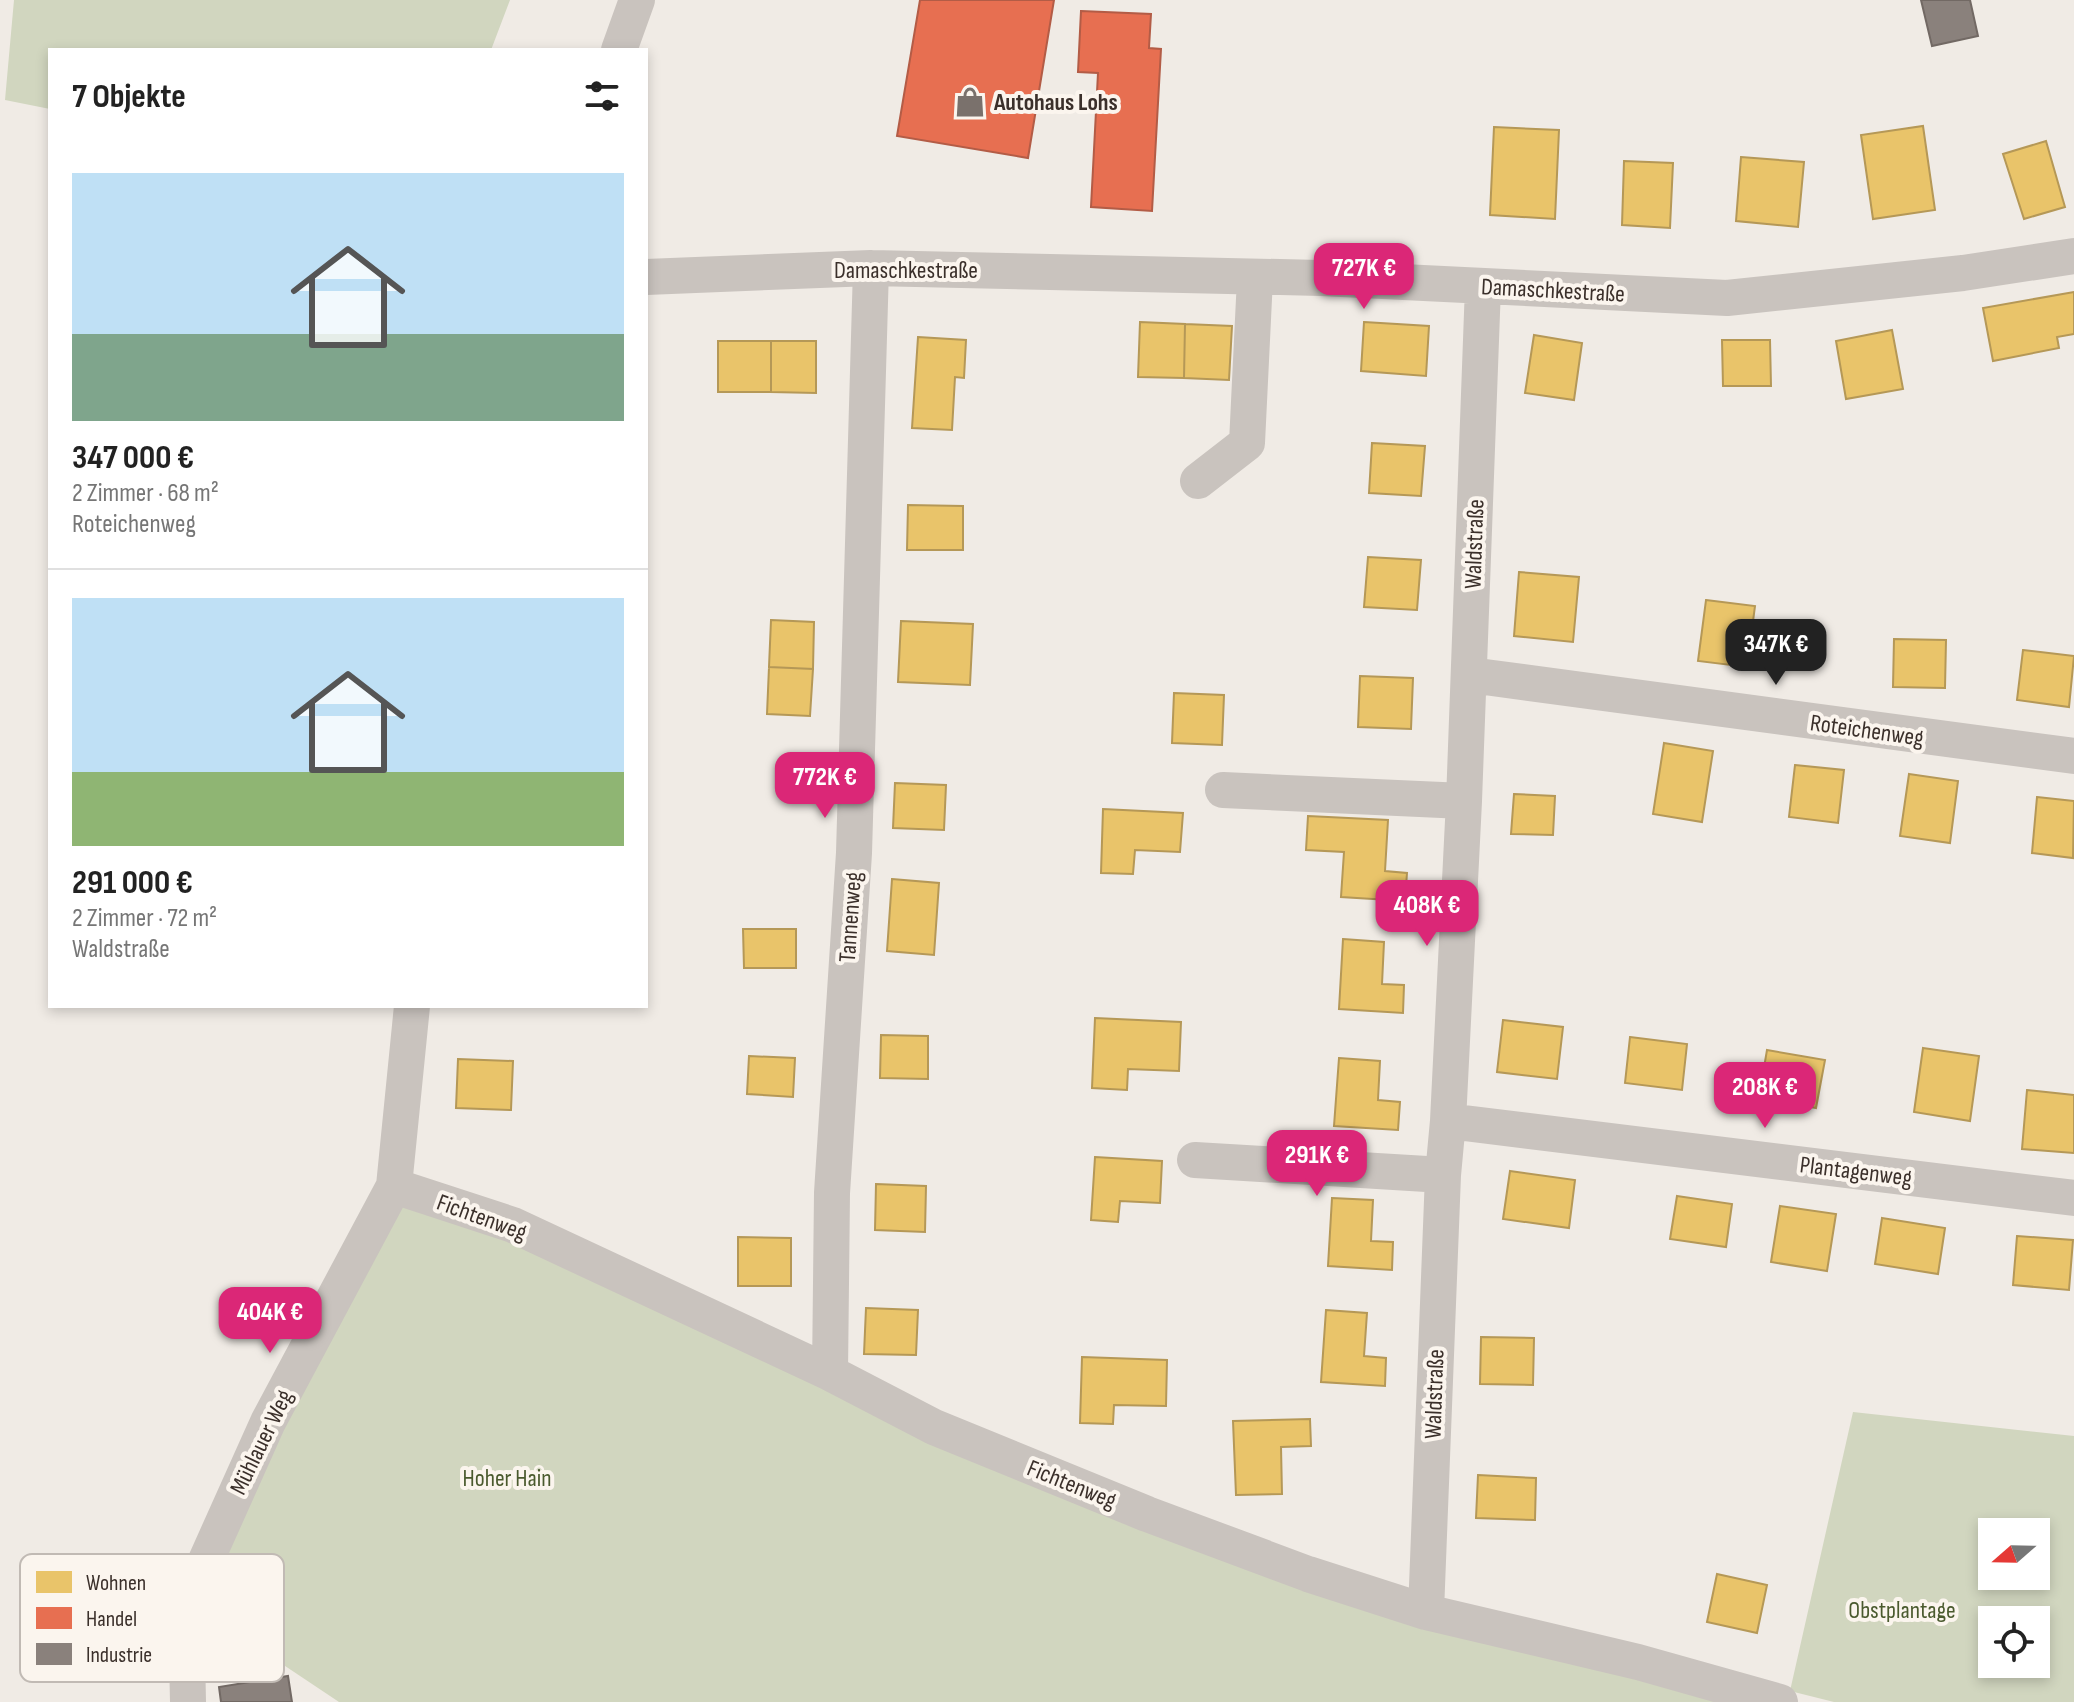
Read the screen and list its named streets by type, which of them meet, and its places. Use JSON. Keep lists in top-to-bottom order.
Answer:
{
  "streets": {
    "street": [
      "Damaschkestraße",
      "Waldstraße",
      "Roteichenweg",
      "Tannenweg",
      "Plantagenweg",
      "Fichtenweg",
      "Mühlauer Weg"
    ]
  },
  "crossings": [
    ["Damaschkestraße", "Waldstraße"],
    ["Damaschkestraße", "Tannenweg"],
    ["Waldstraße", "Roteichenweg"],
    ["Waldstraße", "Plantagenweg"],
    ["Waldstraße", "Fichtenweg"],
    ["Tannenweg", "Fichtenweg"],
    ["Fichtenweg", "Mühlauer Weg"]
  ],
  "parks": ["Hoher Hain", "Obstplantage"],
  "places": {
    "shop": ["Autohaus Lohs"]
  },
  "legend": ["Wohnen", "Handel", "Industrie"],
  "north": "left",
  "page": {
    "heading": "7 Objekte",
    "list": [
      {
        "name": "347 000 €",
        "note": "2 Zimmer · 68 m² · Roteichenweg"
      },
      {
        "name": "291 000 €",
        "note": "2 Zimmer · 72 m² · Waldstraße"
      }
    ],
    "price": [
      "727K €",
      "347K €",
      "772K €",
      "408K €",
      "208K €",
      "291K €",
      "404K €"
    ]
  }
}
